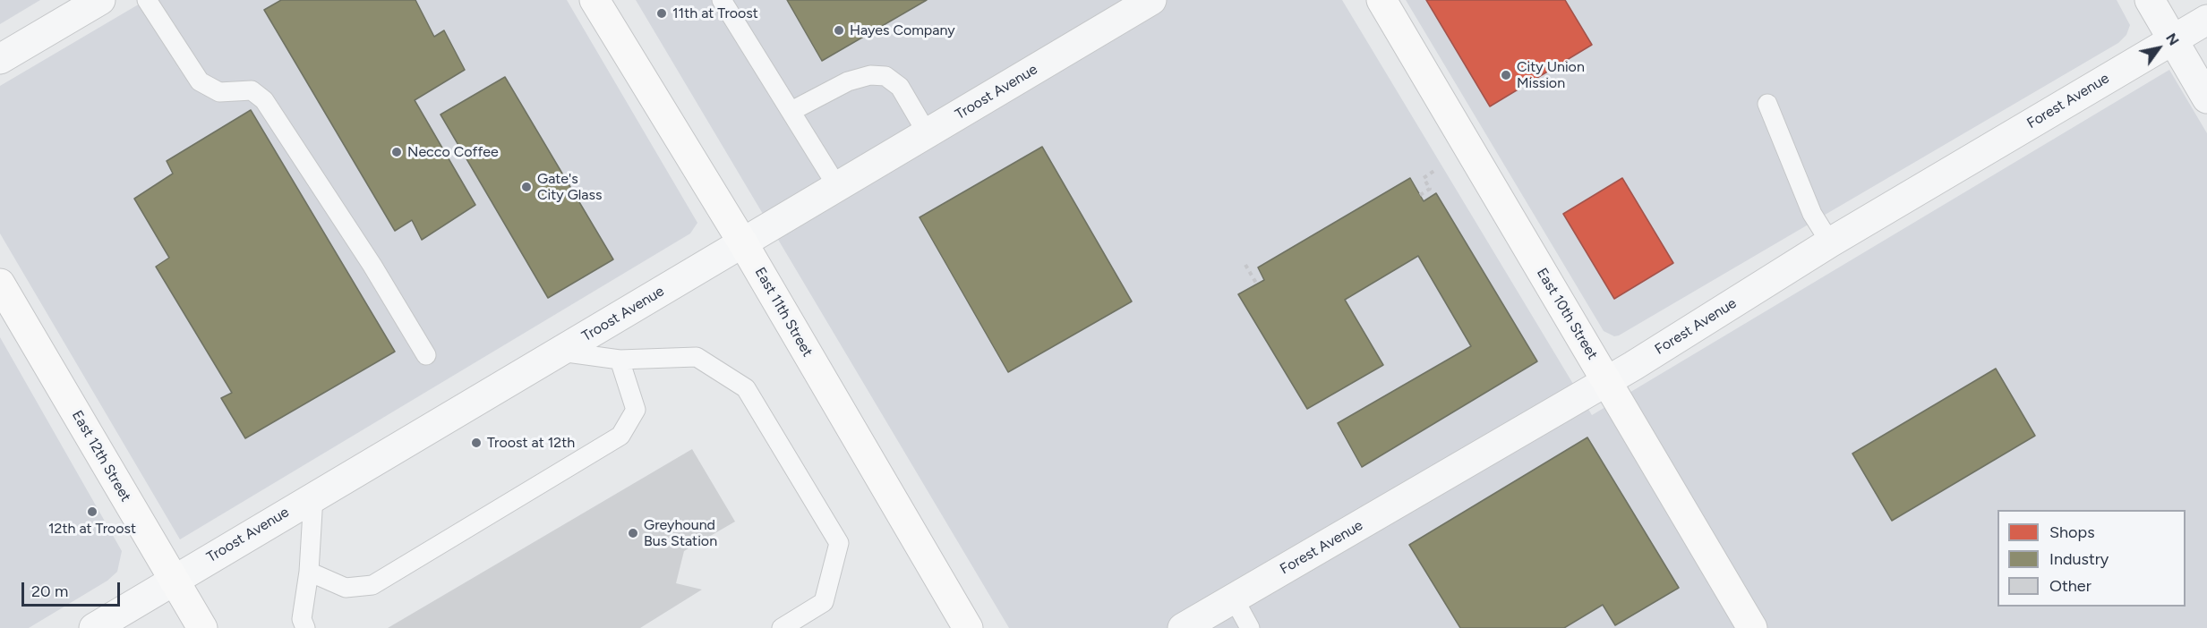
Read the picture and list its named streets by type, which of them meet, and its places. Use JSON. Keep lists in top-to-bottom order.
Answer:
{
  "streets": {
    "main road": ["East 11th Street", "East 10th Street", "East 12th Street"],
    "street": ["Troost Avenue", "Forest Avenue"]
  },
  "crossings": [
    ["Troost Avenue", "East 11th Street"],
    ["Troost Avenue", "East 12th Street"],
    ["Forest Avenue", "East 10th Street"]
  ],
  "places": [
    "11th at Troost",
    "Hayes Company",
    "City Union Mission",
    "Necco Coffee",
    "Gate's City Glass",
    "Troost at 12th",
    "12th at Troost",
    "Greyhound Bus Station"
  ],
  "legend": ["Shops", "Industry", "Other"],
  "scale_bar": "20 m",
  "north": "top right"
}
